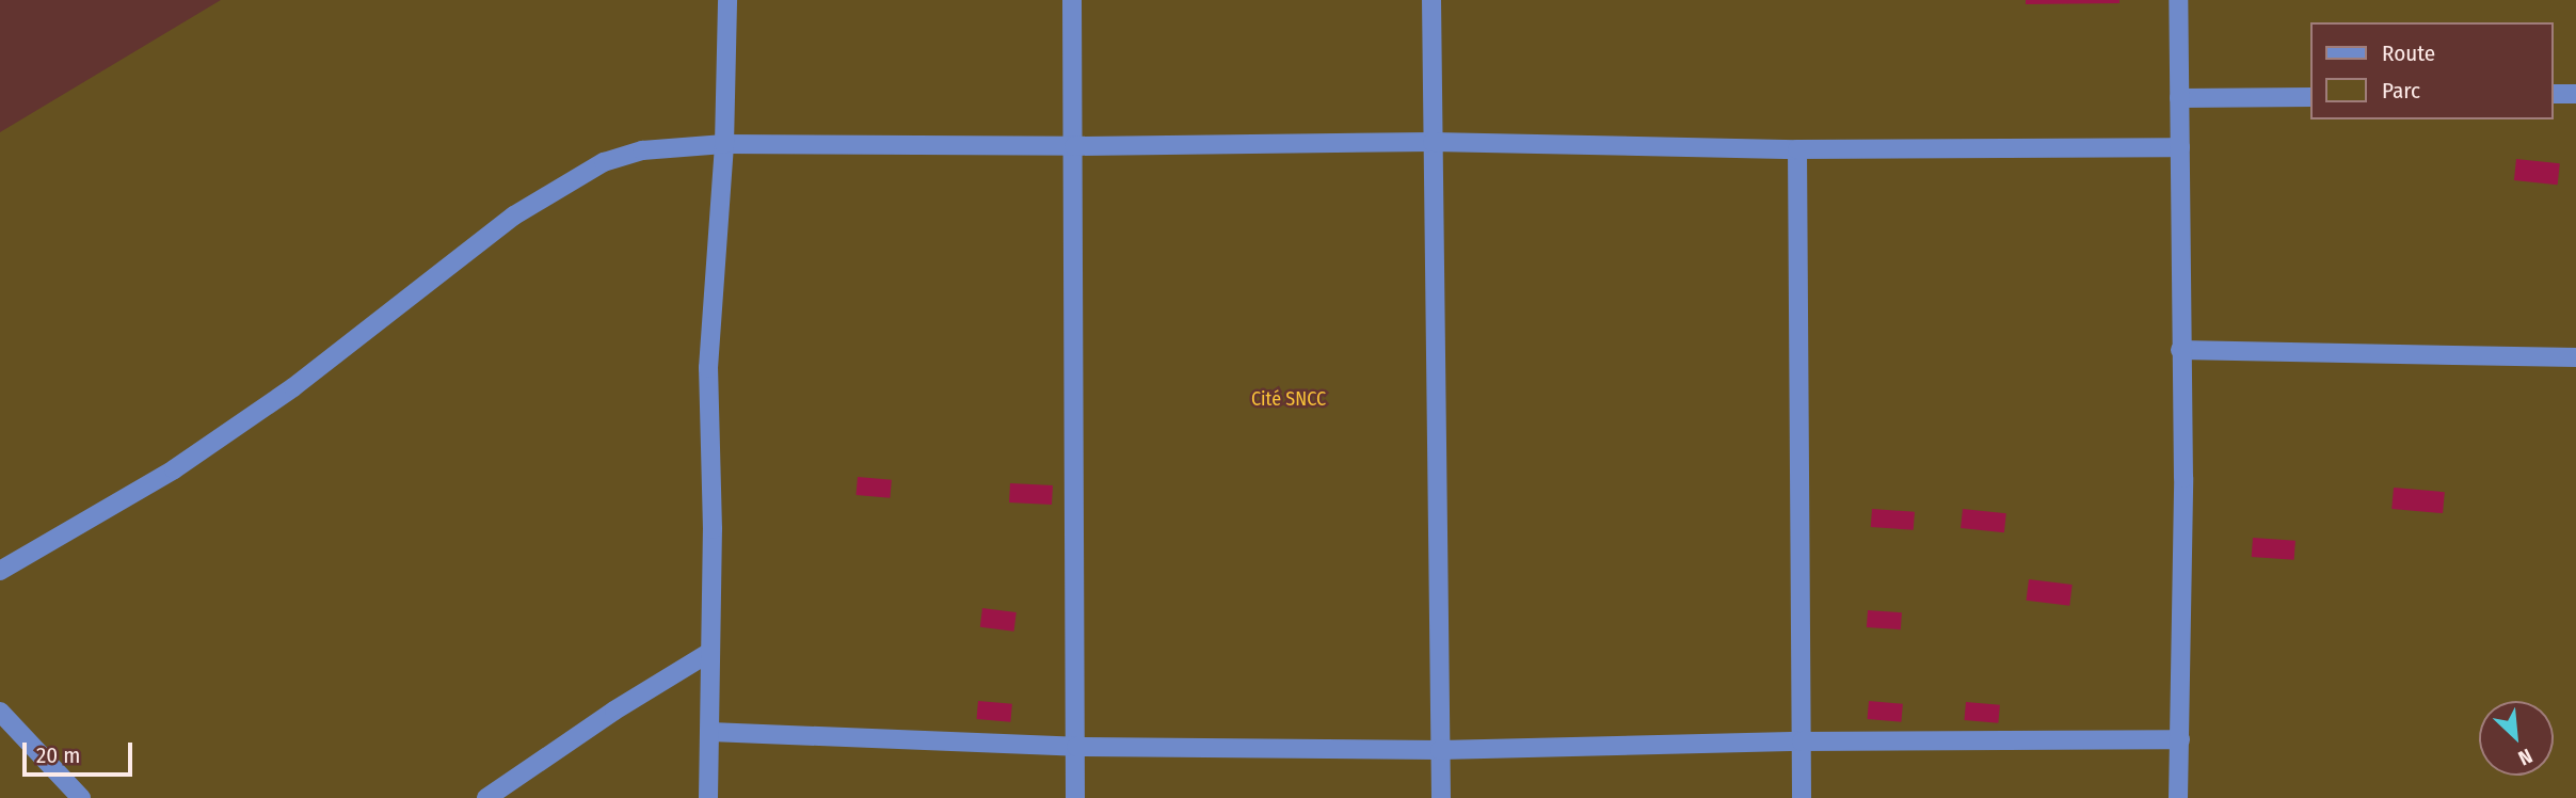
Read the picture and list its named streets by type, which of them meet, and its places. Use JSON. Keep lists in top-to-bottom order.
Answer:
{
  "parks": ["Cité SNCC"],
  "legend": ["Route", "Parc"],
  "scale_bar": "20 m",
  "north": "bottom right"
}
